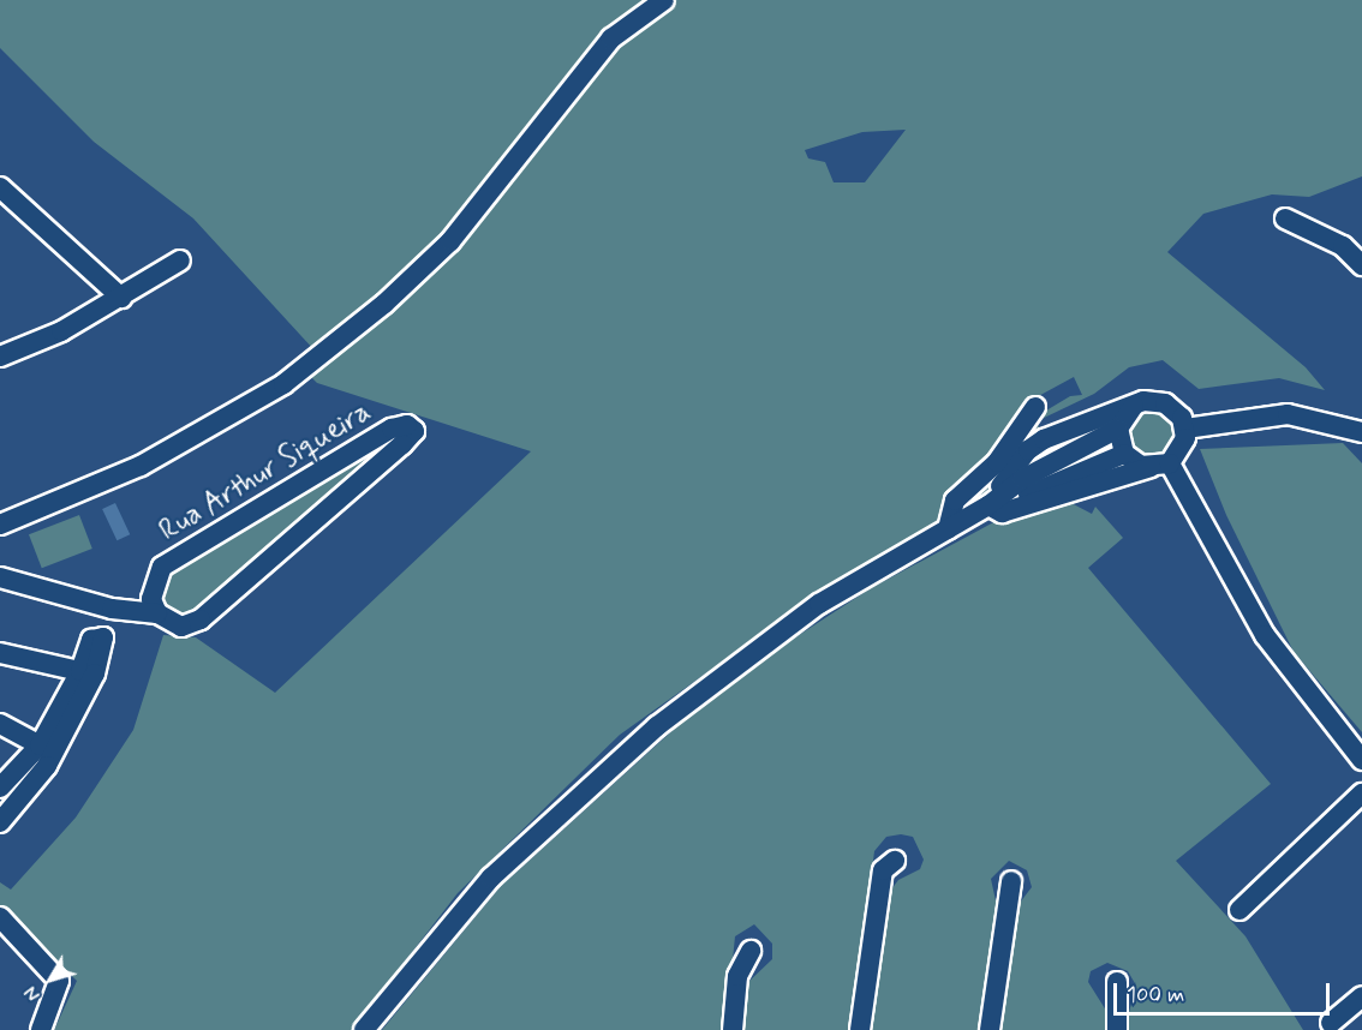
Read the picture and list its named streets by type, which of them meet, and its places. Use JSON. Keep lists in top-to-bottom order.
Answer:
{
  "streets": {
    "street": ["Rua Arthur Siqueira"]
  },
  "scale_bar": "100 m",
  "north": "bottom left"
}
